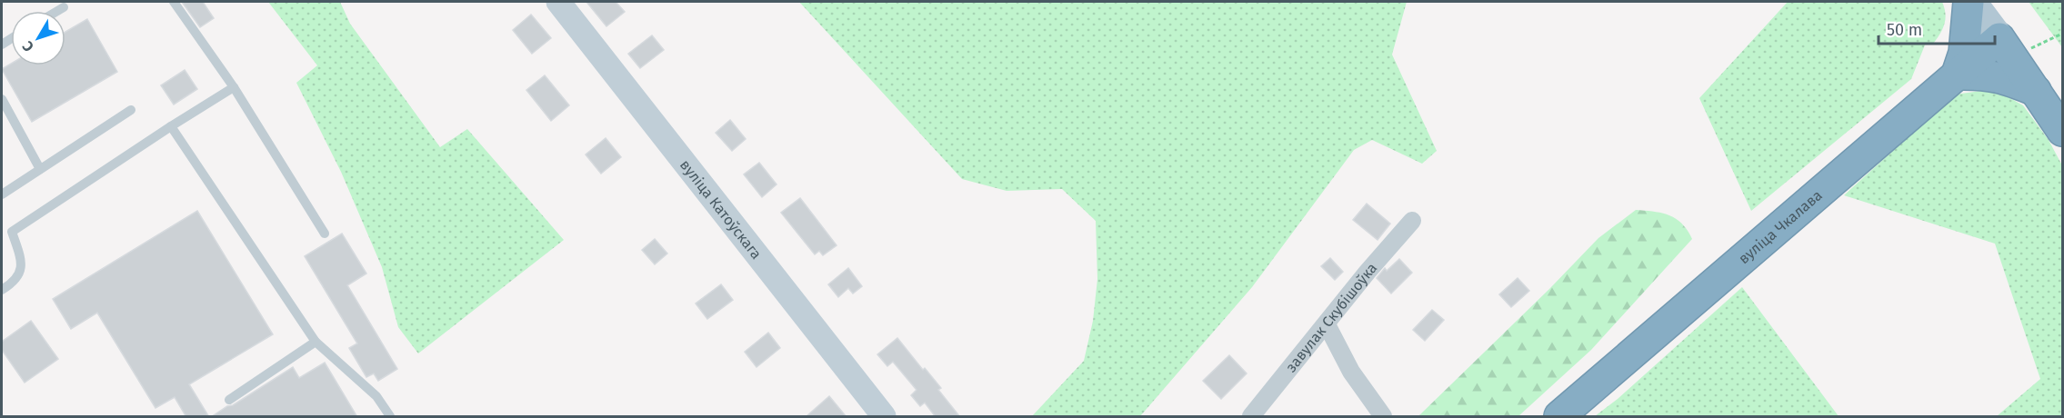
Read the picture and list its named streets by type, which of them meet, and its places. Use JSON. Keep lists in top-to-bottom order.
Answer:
{
  "streets": {
    "highway": ["вуліца Чкалава"],
    "main road": ["вуліца Катоўскага"],
    "street": ["завулак Скубішоўка"]
  },
  "scale_bar": "50 m",
  "north": "bottom left"
}
